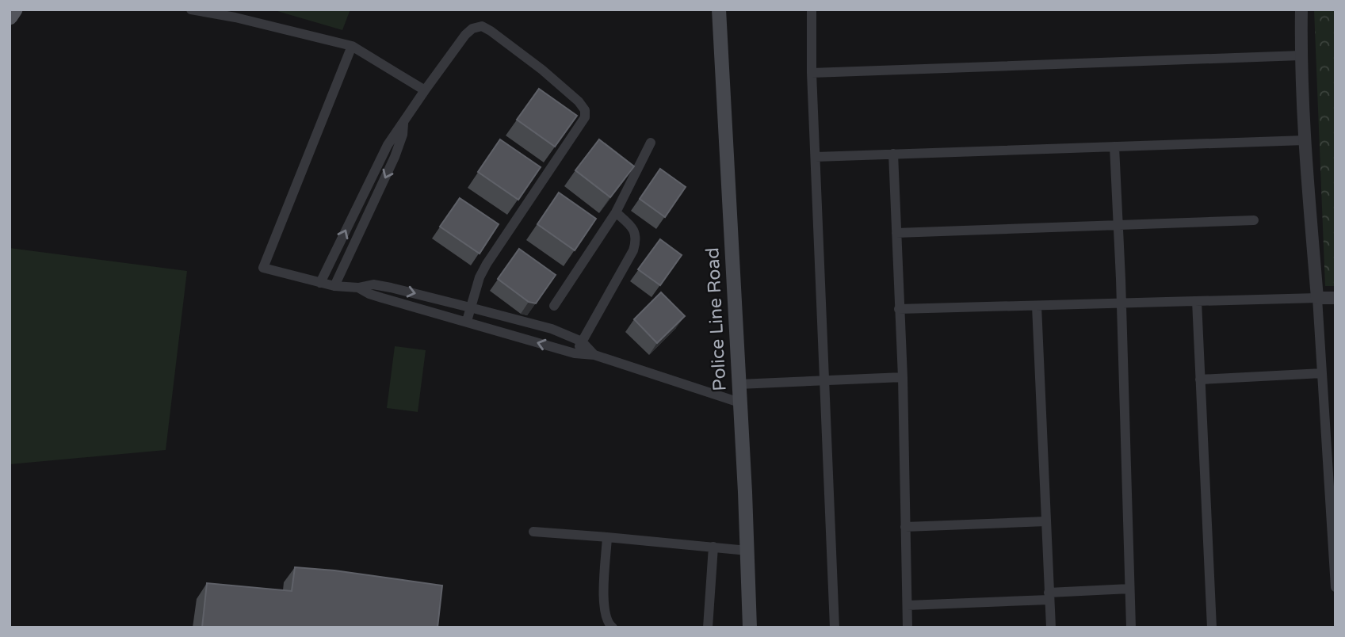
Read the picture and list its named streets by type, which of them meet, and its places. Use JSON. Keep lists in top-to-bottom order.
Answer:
{
  "streets": {
    "main road": ["Police Line Road"]
  }
}
